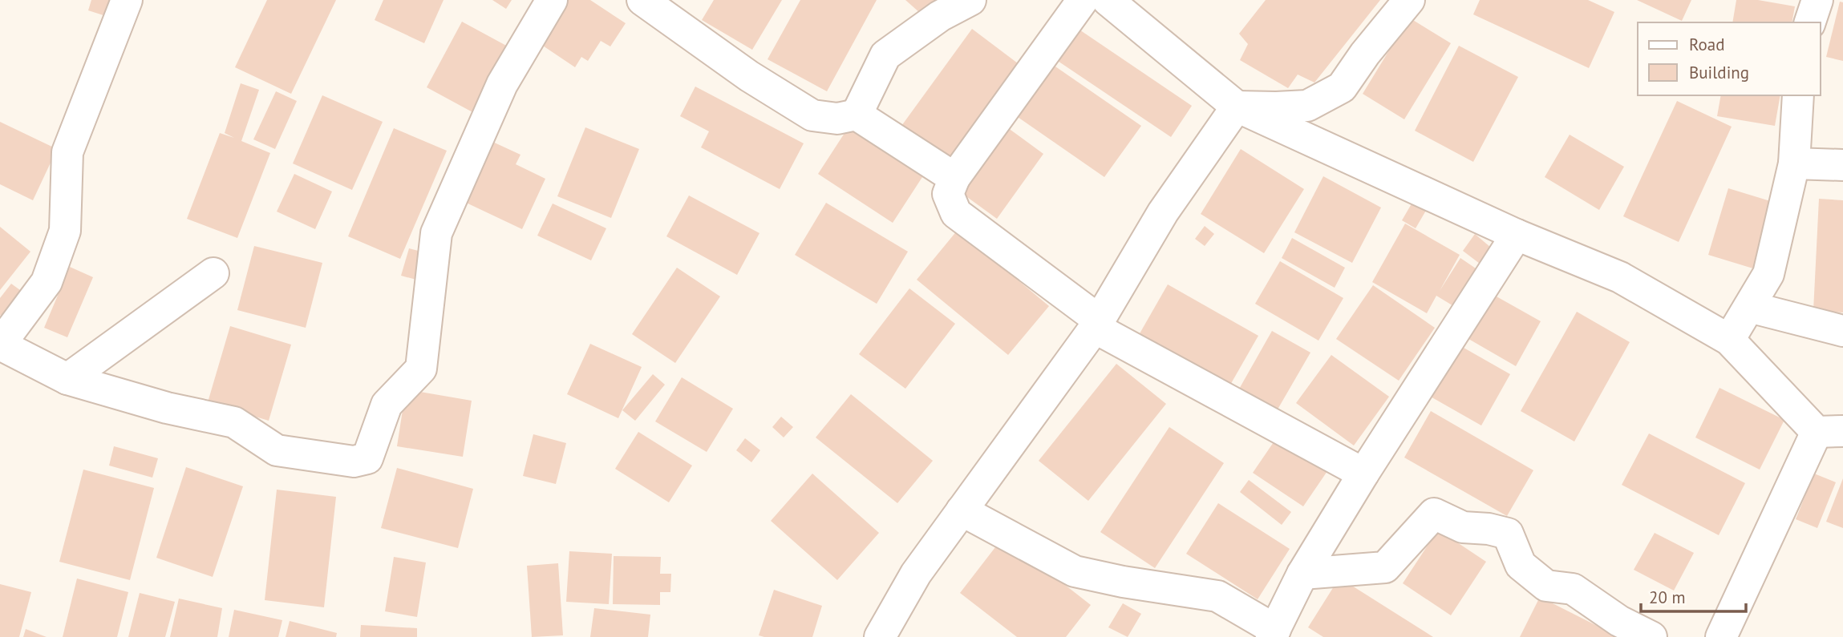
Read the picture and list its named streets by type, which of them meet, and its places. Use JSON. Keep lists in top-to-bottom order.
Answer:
{
  "legend": ["Road", "Building"],
  "scale_bar": "20 m"
}
